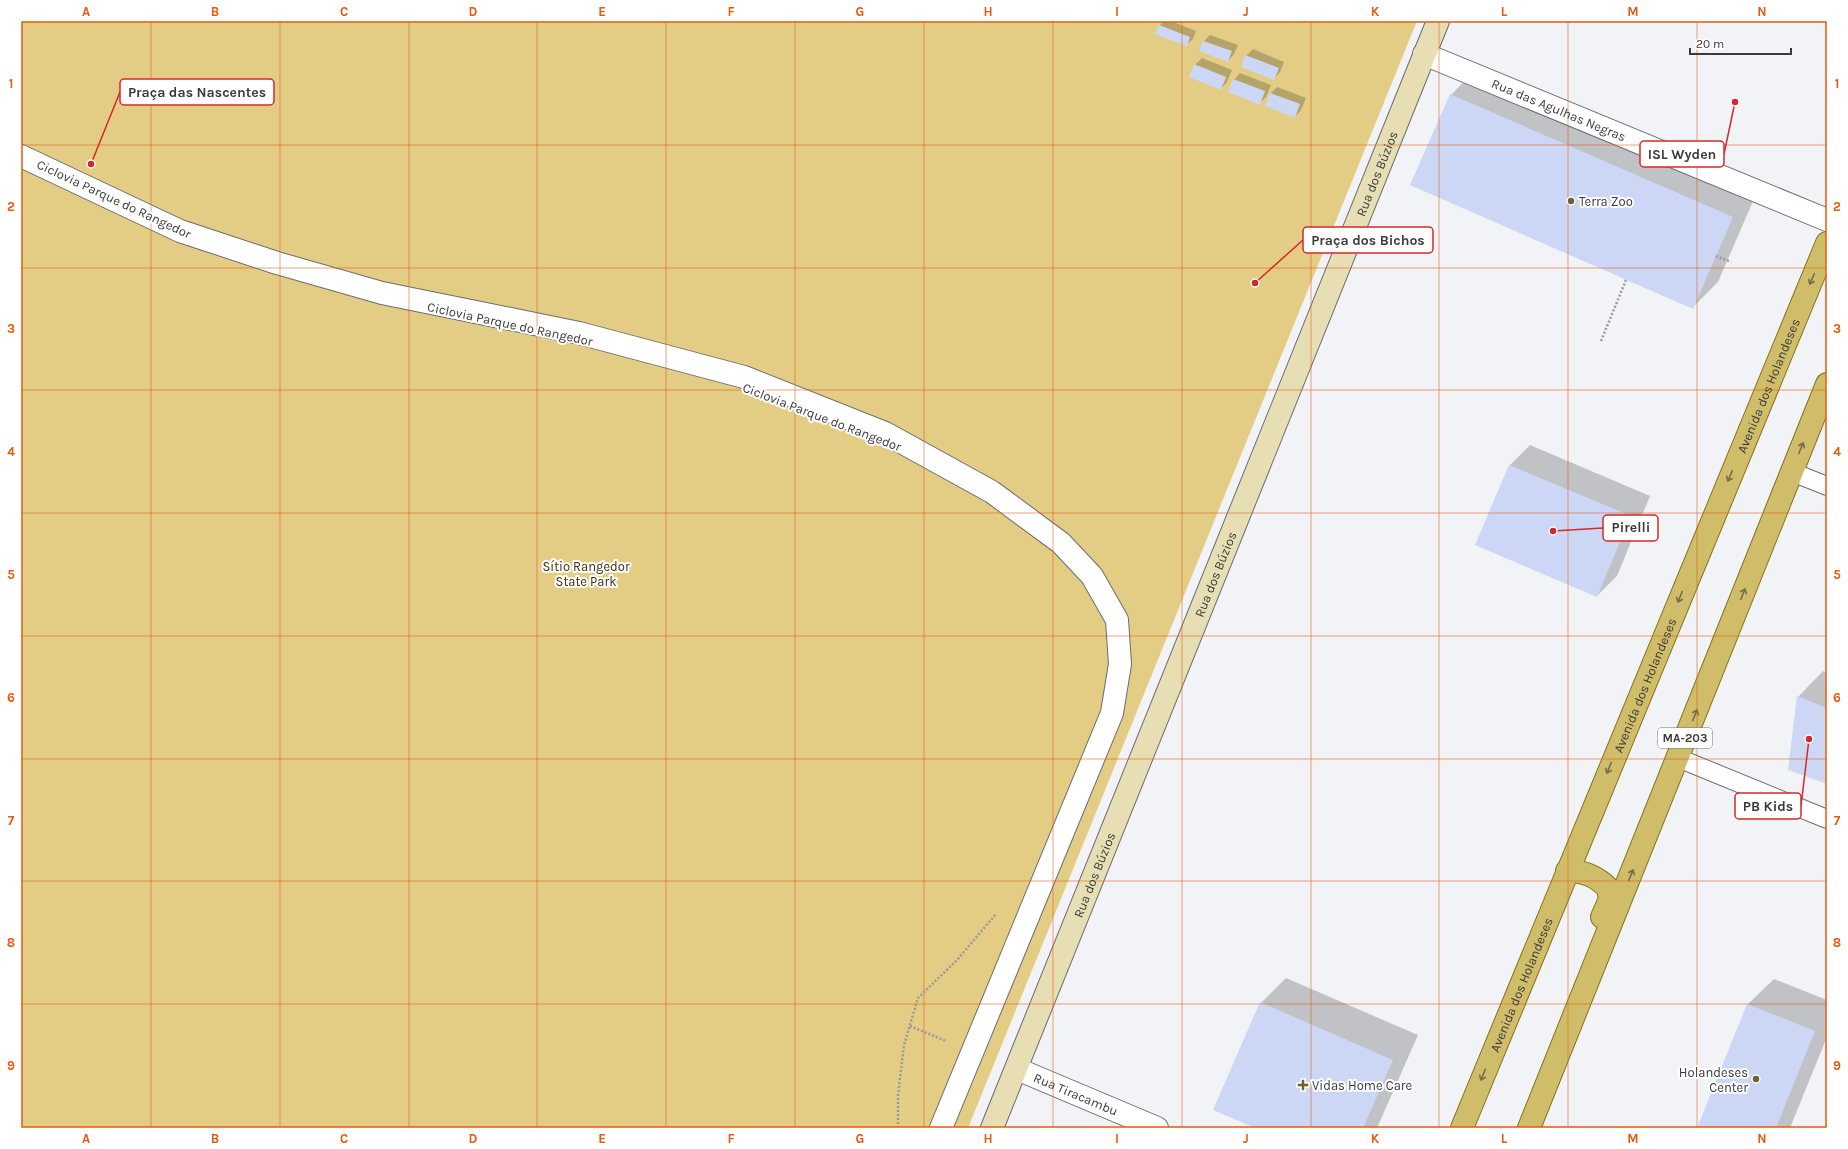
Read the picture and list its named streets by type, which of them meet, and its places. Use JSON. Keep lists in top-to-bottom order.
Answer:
{
  "streets": {
    "main road": ["Rua dos Búzios", "Avenida dos Holandeses", "MA-203"],
    "street": ["Rua das Agulhas Negras", "Rua Tiracambu"]
  },
  "crossings": [
    ["Rua das Agulhas Negras", "Rua dos Búzios"],
    ["Rua dos Búzios", "Rua Tiracambu"]
  ],
  "parks": ["Sítio Rangedor State Park"],
  "places": {
    "other": [
      "ISL Wyden",
      "Praça das Nascentes",
      "Terra Zoo",
      "Praça dos Bichos",
      "Pirelli",
      "PB Kids",
      "Holandeses Center"
    ],
    "health": ["Vidas Home Care"]
  },
  "scale_bar": "20 m",
  "grid": {
    "columns": [
      "A",
      "B",
      "C",
      "D",
      "E",
      "F",
      "G",
      "H",
      "I",
      "J",
      "K",
      "L",
      "M",
      "N"
    ],
    "rows": [
      "1",
      "2",
      "3",
      "4",
      "5",
      "6",
      "7",
      "8",
      "9"
    ]
  }
}
